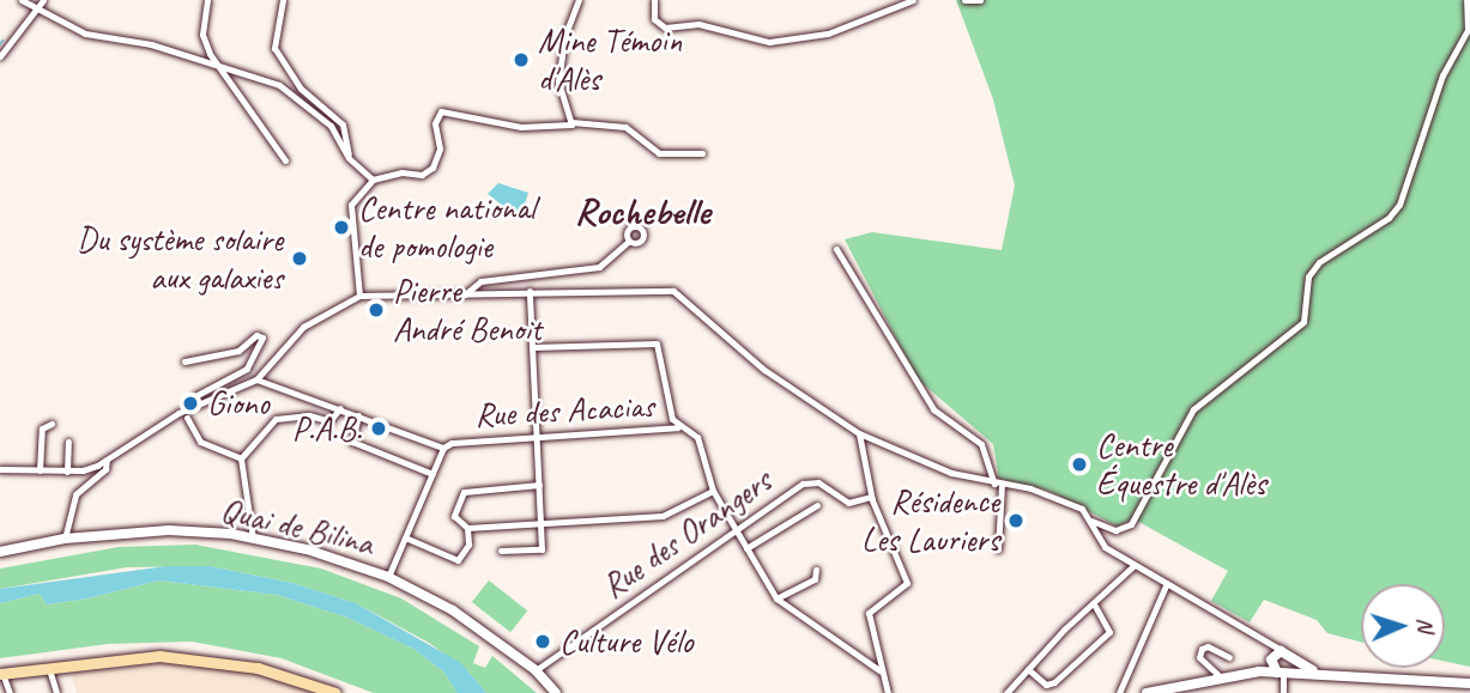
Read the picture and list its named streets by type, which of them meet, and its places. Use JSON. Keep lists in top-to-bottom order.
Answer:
{
  "streets": {
    "main road": ["Quai de Bilina"],
    "street": ["Rue des Acacias", "Rue des Orangers"]
  },
  "crossings": [
    ["Rue des Acacias", "Quai de Bilina"],
    ["Quai de Bilina", "Rue des Orangers"]
  ],
  "districts": ["Rochebelle"],
  "places": [
    "Mine Témoin d'Alès",
    "Centre national de pomologie",
    "Du système solaire aux galaxies",
    "Pierre André Benoit",
    "Giono",
    "P.A.B.",
    "Centre Équestre d'Alès",
    "Résidence Les Lauriers",
    "Culture Vélo"
  ],
  "north": "right"
}
